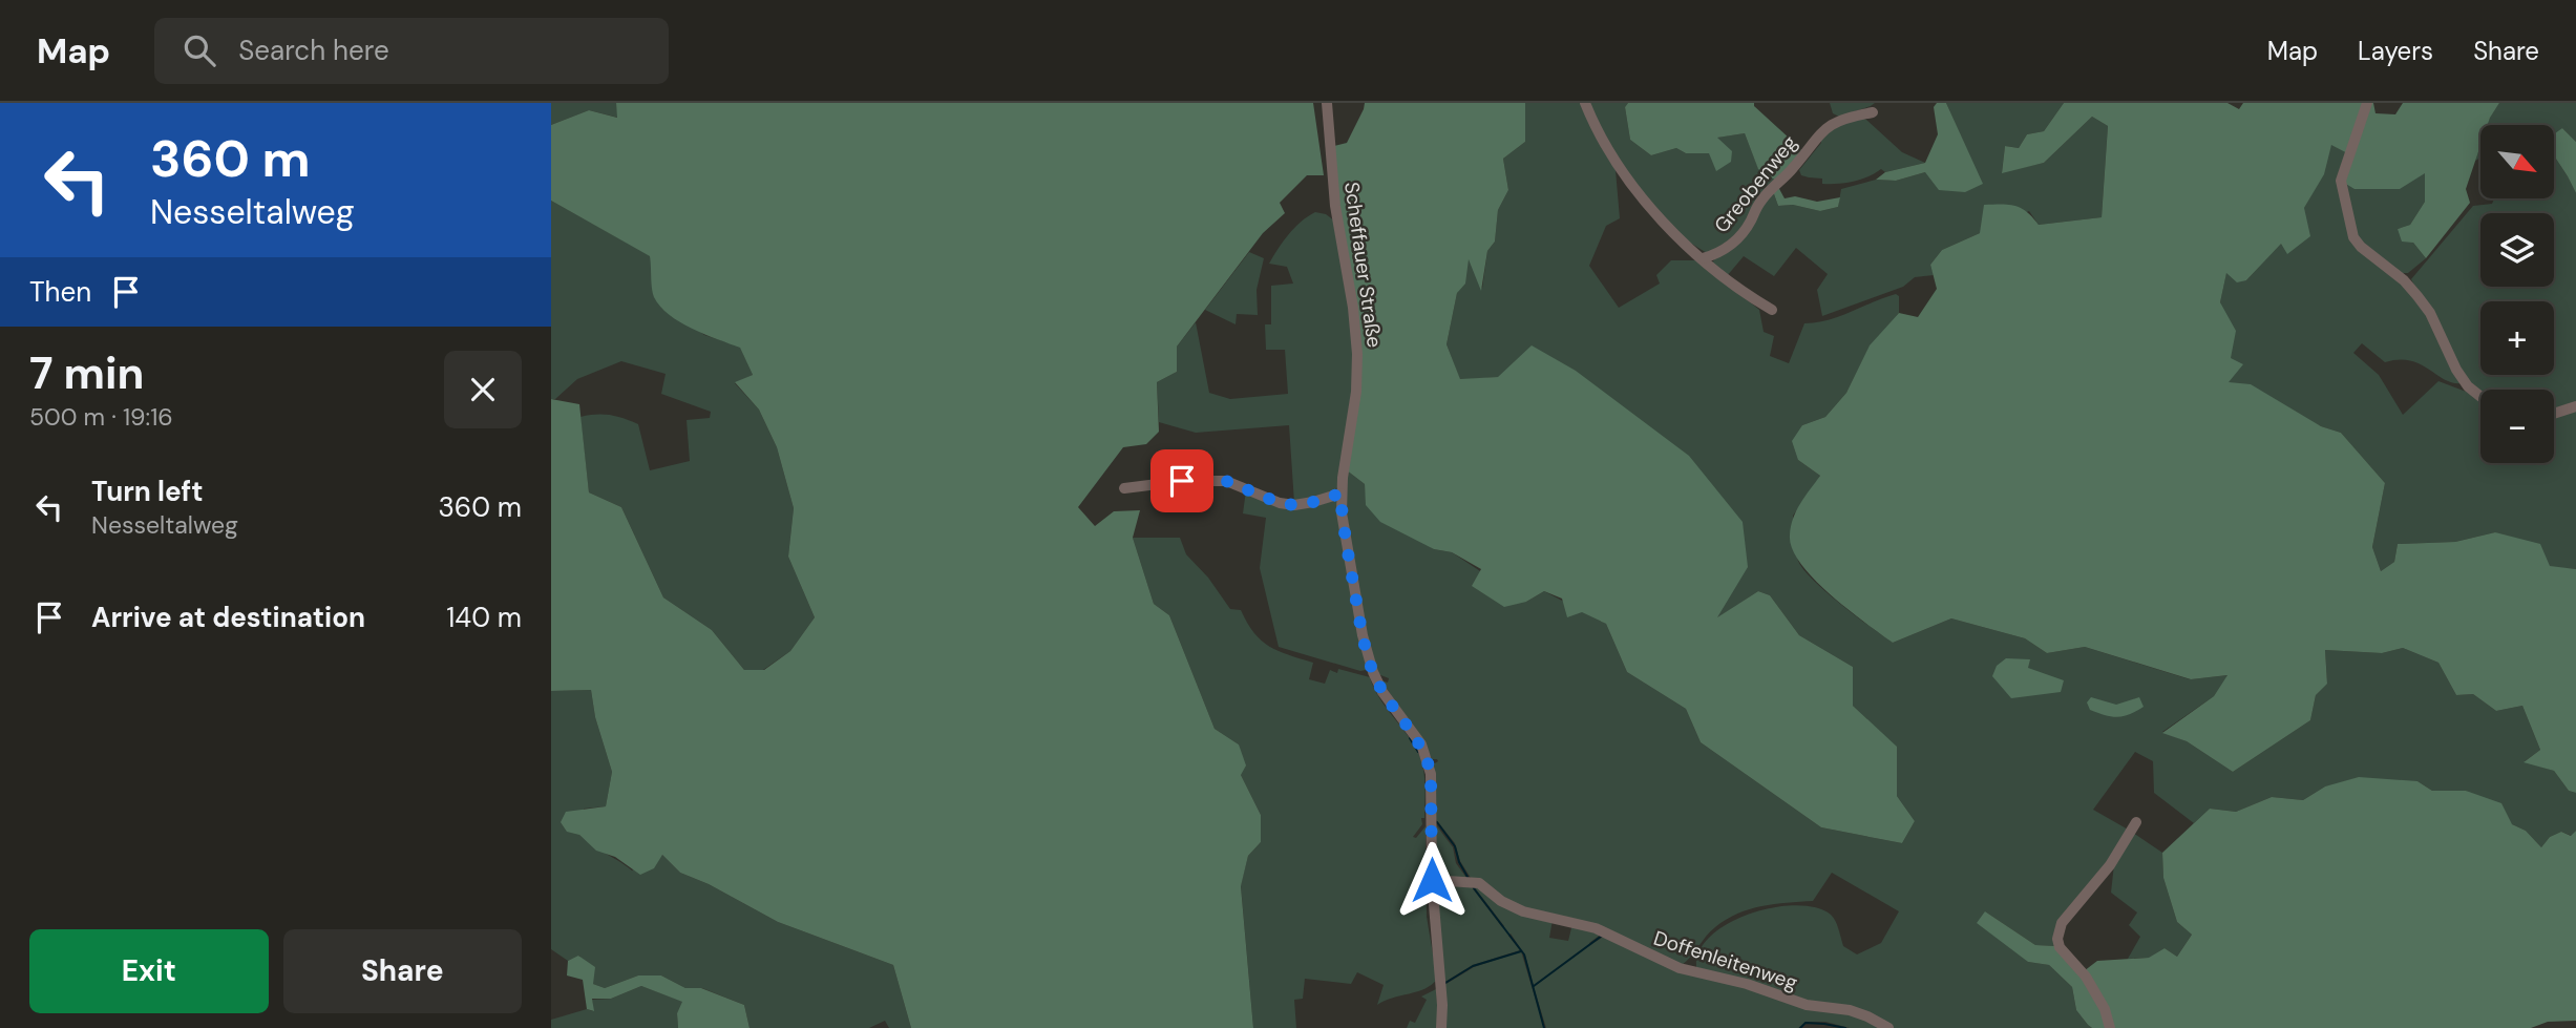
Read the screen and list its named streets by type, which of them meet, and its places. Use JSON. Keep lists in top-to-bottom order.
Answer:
{
  "streets": {
    "street": ["Greobenweg", "Scheffauer Straße", "Doffenleitenweg"]
  },
  "crossings": [
    ["Scheffauer Straße", "Doffenleitenweg"]
  ],
  "north": "bottom right",
  "page": {
    "header": "Map",
    "search": "Search here",
    "nav": ["Map", "Layers", "Share"],
    "turn": ["360 m", "Nesseltalweg"],
    "map_buttons": ["+", "−"],
    "then": "Then",
    "heading": ["7 min", "500 m · 19:16"],
    "list": [
      {
        "name": "Turn left",
        "note": "Nesseltalweg",
        "value": "360 m"
      },
      {
        "name": "Arrive at destination",
        "value": "140 m"
      }
    ],
    "buttons": ["Exit", "Share"]
  }
}
